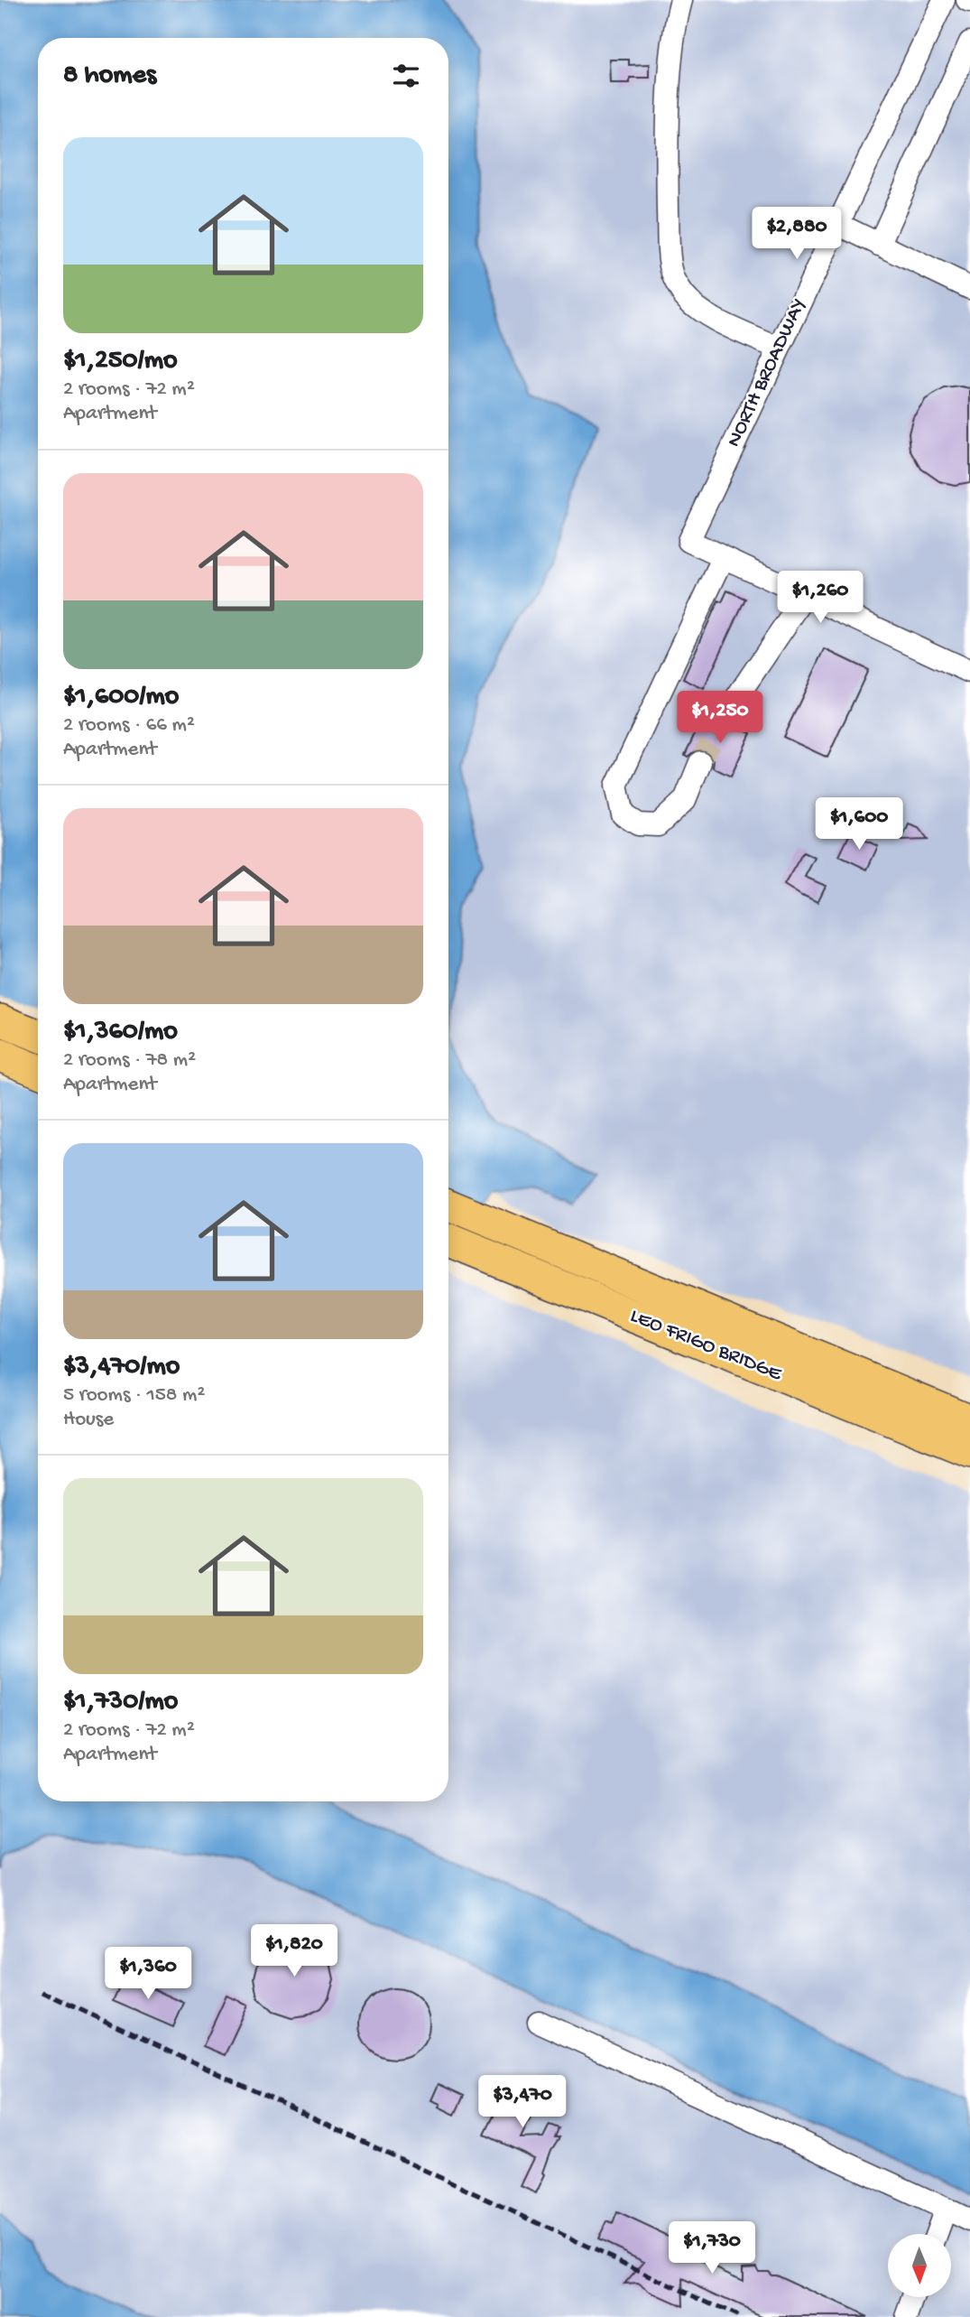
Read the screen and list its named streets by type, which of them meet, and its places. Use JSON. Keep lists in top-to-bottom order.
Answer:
{
  "streets": {
    "highway": ["LEO FRIGO BRIDGE"],
    "street": ["NORTH BROADWAY"]
  },
  "north": "bottom",
  "page": {
    "heading": "8 homes",
    "list": [
      {
        "name": "$1,250/mo",
        "note": "2 rooms · 72 m² · Apartment"
      },
      {
        "name": "$1,600/mo",
        "note": "2 rooms · 66 m² · Apartment"
      },
      {
        "name": "$1,360/mo",
        "note": "2 rooms · 78 m² · Apartment"
      },
      {
        "name": "$3,470/mo",
        "note": "5 rooms · 158 m² · House"
      },
      {
        "name": "$1,730/mo",
        "note": "2 rooms · 72 m² · Apartment"
      }
    ],
    "price": [
      "$2,880",
      "$1,260",
      "$1,250",
      "$1,600",
      "$1,820",
      "$1,360",
      "$3,470",
      "$1,730"
    ]
  }
}
